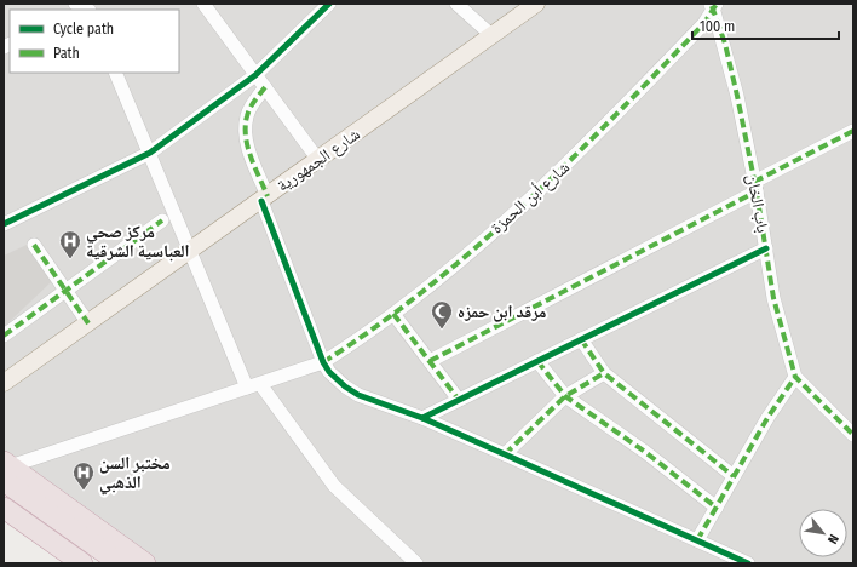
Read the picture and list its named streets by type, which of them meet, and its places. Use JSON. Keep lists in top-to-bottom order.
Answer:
{
  "streets": {
    "main road": ["شارع الجمهورية"],
    "street": ["شارع أبن الحمزة", "باب الخان"]
  },
  "crossings": [
    ["شارع أبن الحمزة", "باب الخان"]
  ],
  "places": {
    "hospital": ["مركز صحي العباسية الشرقية", "مختبر السن الذهبي"],
    "mosque": ["مرقد ابن حمزه"]
  },
  "legend": ["Cycle path", "Path"],
  "scale_bar": "100 m",
  "north": "bottom right"
}
